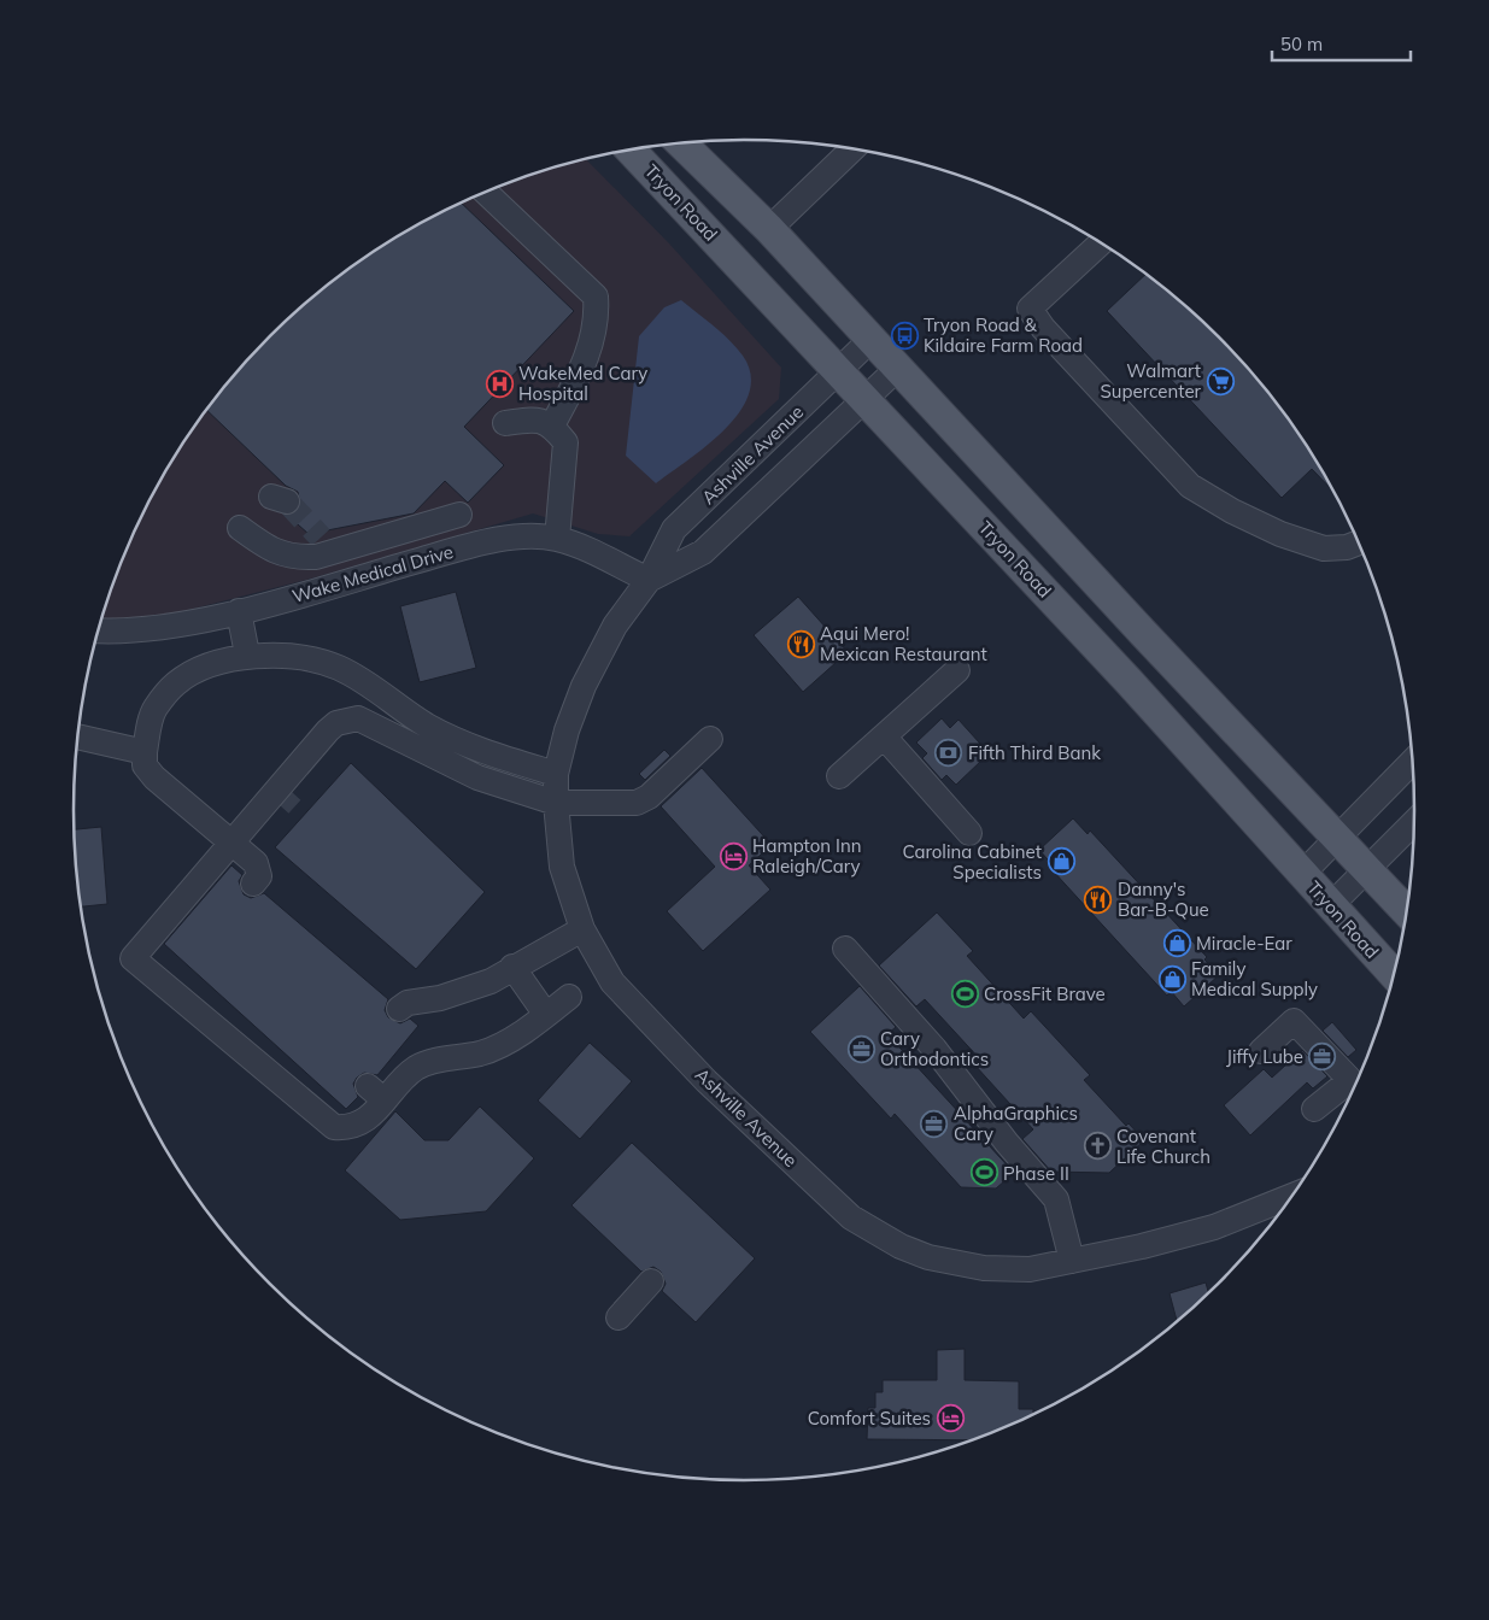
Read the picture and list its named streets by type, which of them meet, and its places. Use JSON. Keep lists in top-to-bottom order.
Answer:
{
  "streets": {
    "main road": ["Tryon Road"],
    "street": ["Ashville Avenue", "Wake Medical Drive"]
  },
  "crossings": [
    ["Tryon Road", "Ashville Avenue"],
    ["Ashville Avenue", "Wake Medical Drive"]
  ],
  "places": {
    "bus stop": ["Tryon Road & Kildaire Farm Road"],
    "supermarket": ["Walmart Supercenter"],
    "hospital": ["WakeMed Cary Hospital"],
    "restaurant": ["Aqui Mero! Mexican Restaurant", "Danny's Bar-B-Que"],
    "bank": ["Fifth Third Bank"],
    "hotel": ["Hampton Inn Raleigh/Cary", "Comfort Suites"],
    "shop": ["Carolina Cabinet Specialists", "Miracle-Ear", "Family Medical Supply"],
    "sports": ["CrossFit Brave", "Phase II"],
    "office": ["Cary Orthodontics", "Jiffy Lube", "AlphaGraphics Cary"],
    "church": ["Covenant Life Church"]
  },
  "scale_bar": "50 m"
}
